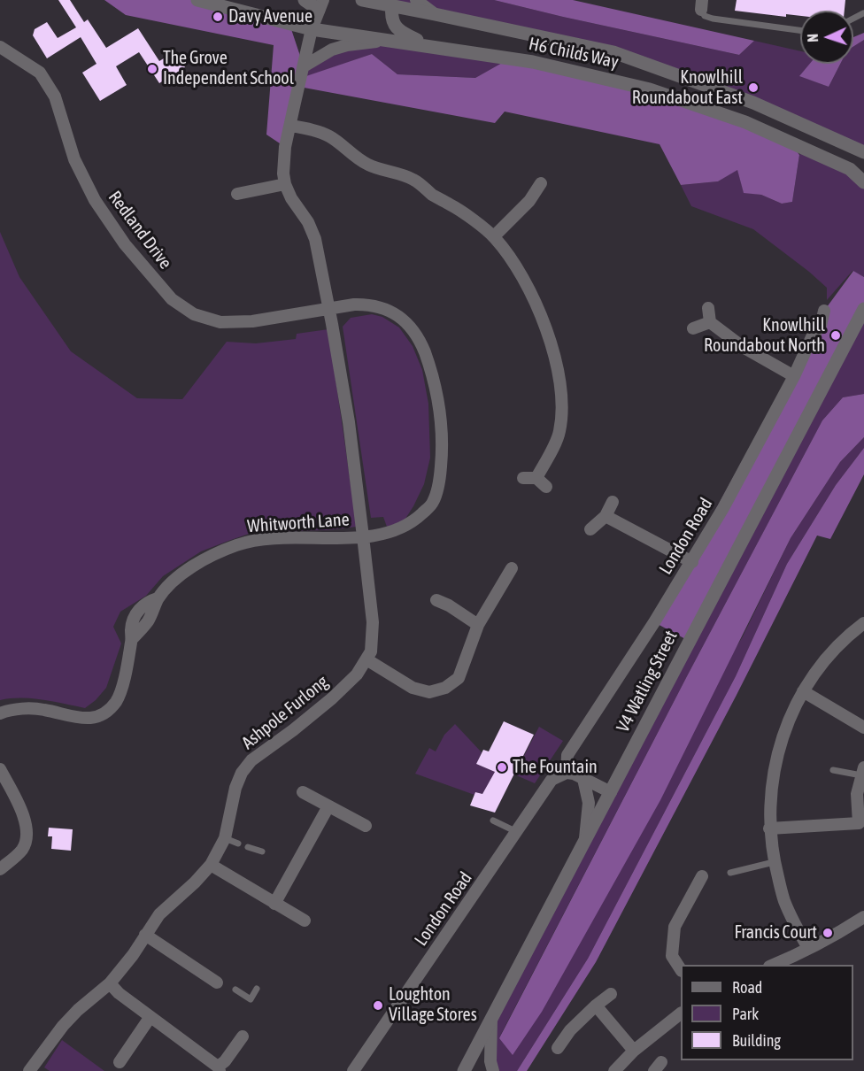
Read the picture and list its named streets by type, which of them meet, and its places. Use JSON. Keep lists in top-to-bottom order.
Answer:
{
  "streets": {
    "street": [
      "H6 Childs Way",
      "Redland Drive",
      "Whitworth Lane",
      "London Road",
      "V4 Watling Street",
      "Ashpole Furlong"
    ]
  },
  "crossings": [
    ["H6 Childs Way", "Ashpole Furlong"],
    ["Redland Drive", "Ashpole Furlong"],
    ["Whitworth Lane", "Ashpole Furlong"]
  ],
  "places": [
    "Davy Avenue",
    "The Grove Independent School",
    "Knowlhill Roundabout East",
    "Knowlhill Roundabout North",
    "The Fountain",
    "Francis Court",
    "Loughton Village Stores"
  ],
  "legend": ["Road", "Park", "Building"],
  "north": "left"
}
